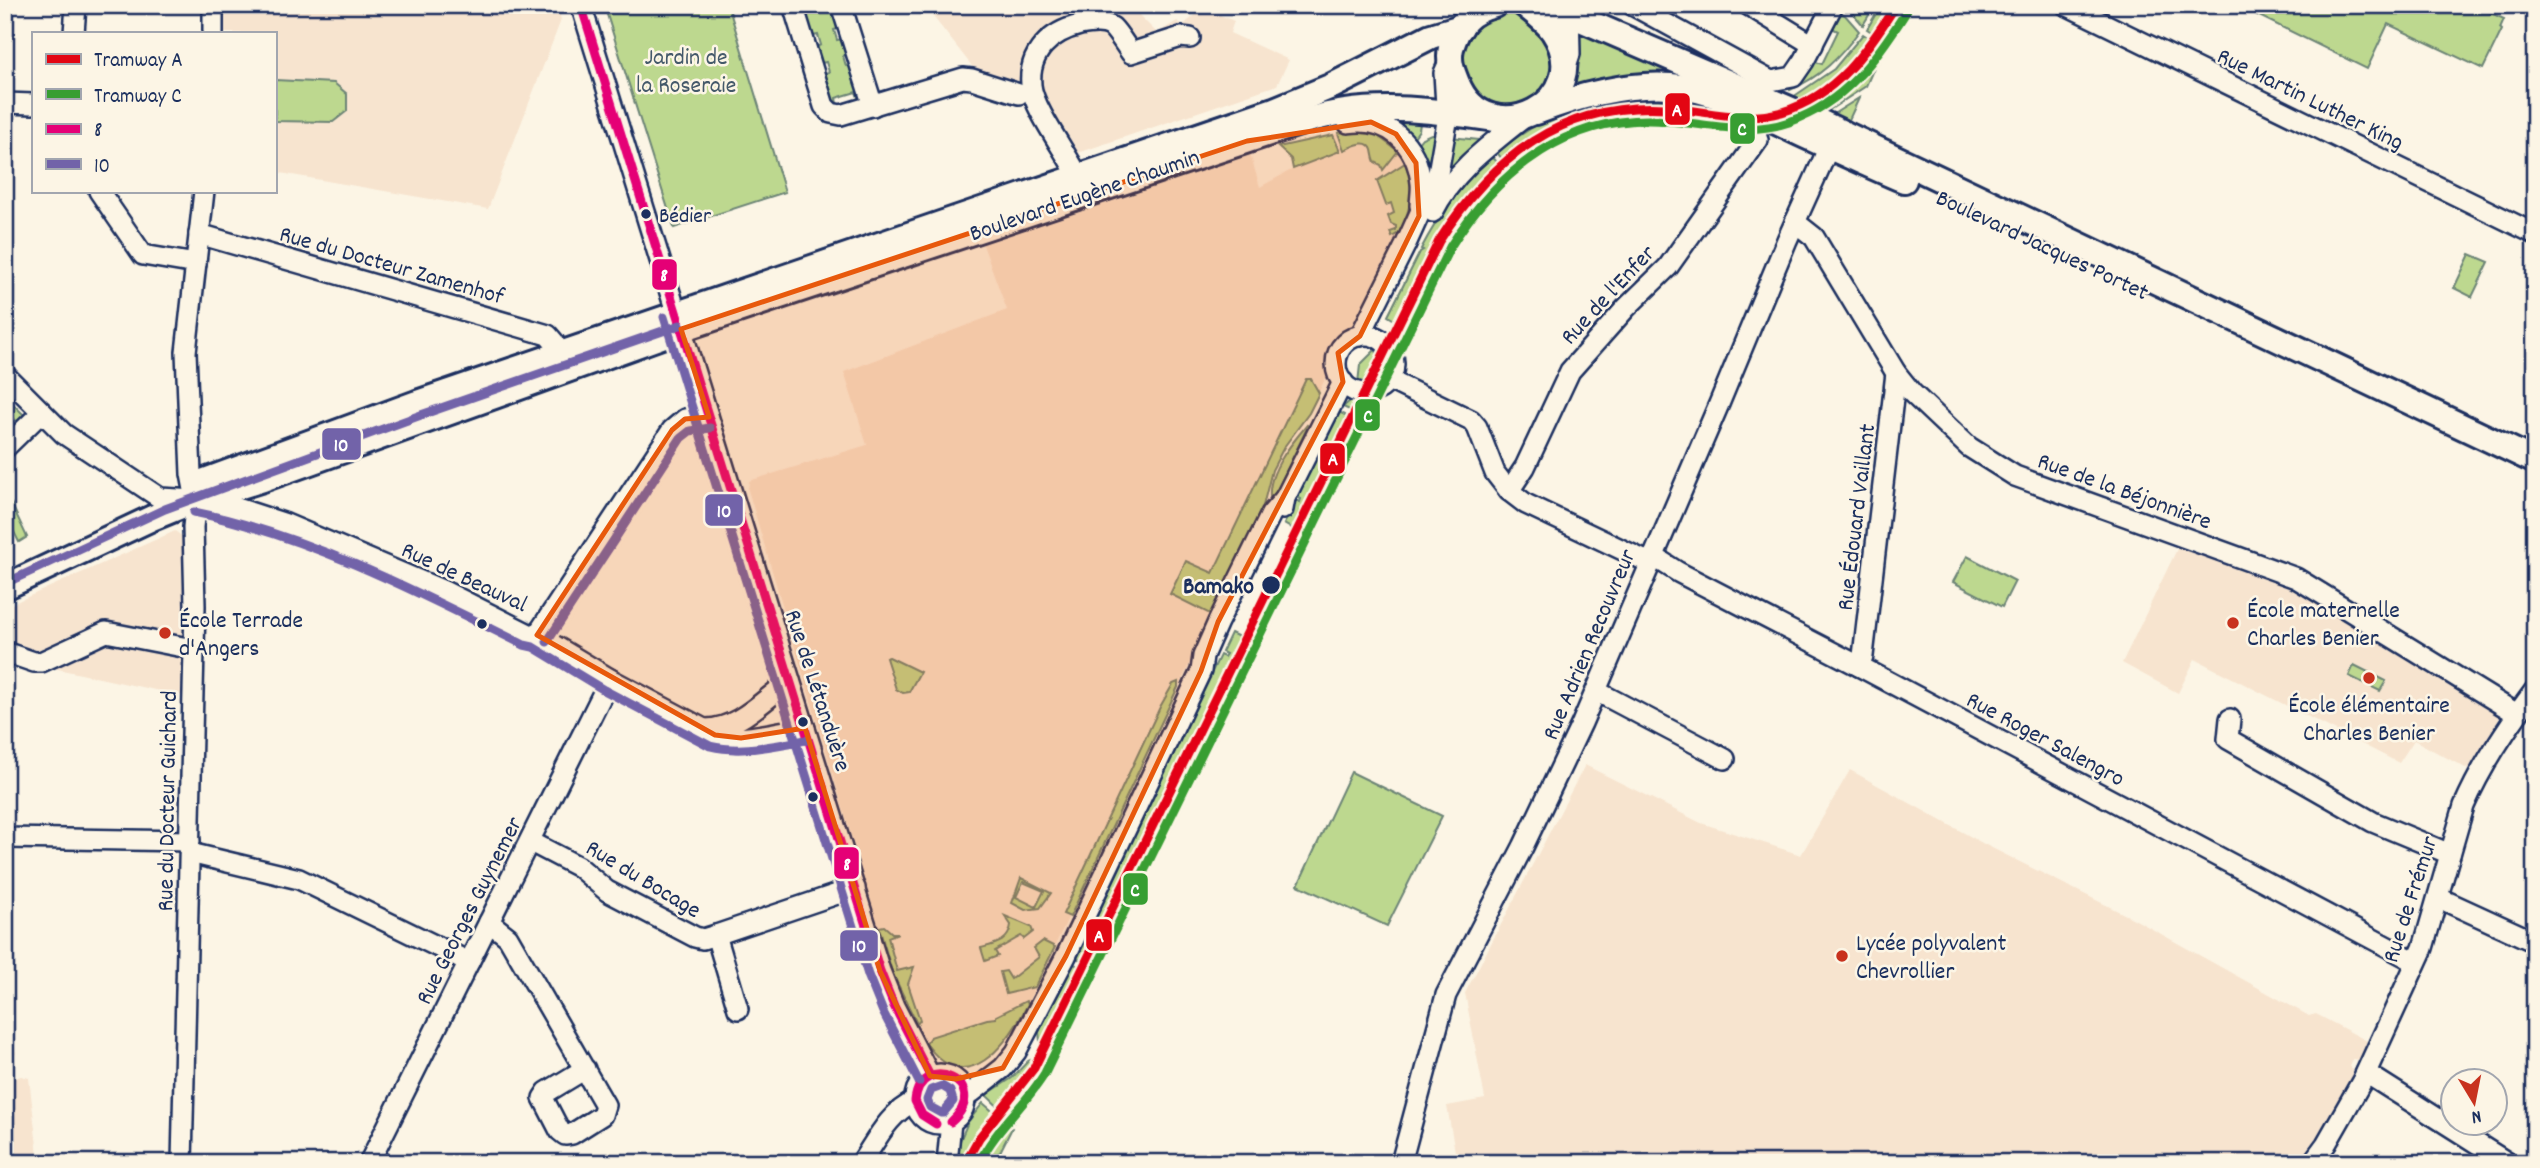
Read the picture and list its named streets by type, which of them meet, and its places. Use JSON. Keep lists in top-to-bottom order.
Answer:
{
  "streets": {
    "main road": ["Boulevard Eugène Chaumin", "Boulevard Jacques Portet"],
    "street": [
      "Rue Martin Luther King",
      "Rue du Docteur Zamenhof",
      "Rue de l'Enfer",
      "Rue de la Béjonnière",
      "Rue Édouard Vaillant",
      "Rue de Beauval",
      "Rue Adrien Recouvreur",
      "Rue de Létanduère",
      "Rue Roger Salengro",
      "Rue du Docteur Guichard",
      "Rue du Bocage",
      "Rue de Frémur",
      "Rue Georges Guynemer"
    ]
  },
  "crossings": [
    ["Boulevard Eugène Chaumin", "Boulevard Jacques Portet"],
    ["Boulevard Eugène Chaumin", "Rue de Létanduère"],
    ["Boulevard Jacques Portet", "Rue Adrien Recouvreur"],
    ["Rue du Docteur Zamenhof", "Rue du Docteur Guichard"],
    ["Rue de l'Enfer", "Rue Roger Salengro"],
    ["Rue de la Béjonnière", "Rue Édouard Vaillant"],
    ["Rue de la Béjonnière", "Rue Adrien Recouvreur"],
    ["Rue de la Béjonnière", "Rue de Frémur"],
    ["Rue Édouard Vaillant", "Rue Roger Salengro"],
    ["Rue de Beauval", "Rue de Létanduère"],
    ["Rue de Beauval", "Rue du Docteur Guichard"],
    ["Rue de Beauval", "Rue Georges Guynemer"],
    ["Rue Adrien Recouvreur", "Rue Roger Salengro"],
    ["Rue de Létanduère", "Rue du Bocage"],
    ["Rue Roger Salengro", "Rue de Frémur"],
    ["Rue du Bocage", "Rue Georges Guynemer"]
  ],
  "parks": ["Jardin de la Roseraie"],
  "places": [
    "Bédier",
    "Bamako",
    "École maternelle Charles Benier",
    "École Terrade d'Angers",
    "École élémentaire Charles Benier",
    "Lycée polyvalent Chevrollier"
  ],
  "lines": [
    "tram line A",
    "transit line 8",
    "tram line C",
    "transit line 10"
  ],
  "legend": [
    "Tramway A",
    "Tramway C",
    "8",
    "10"
  ],
  "north": "bottom"
}
